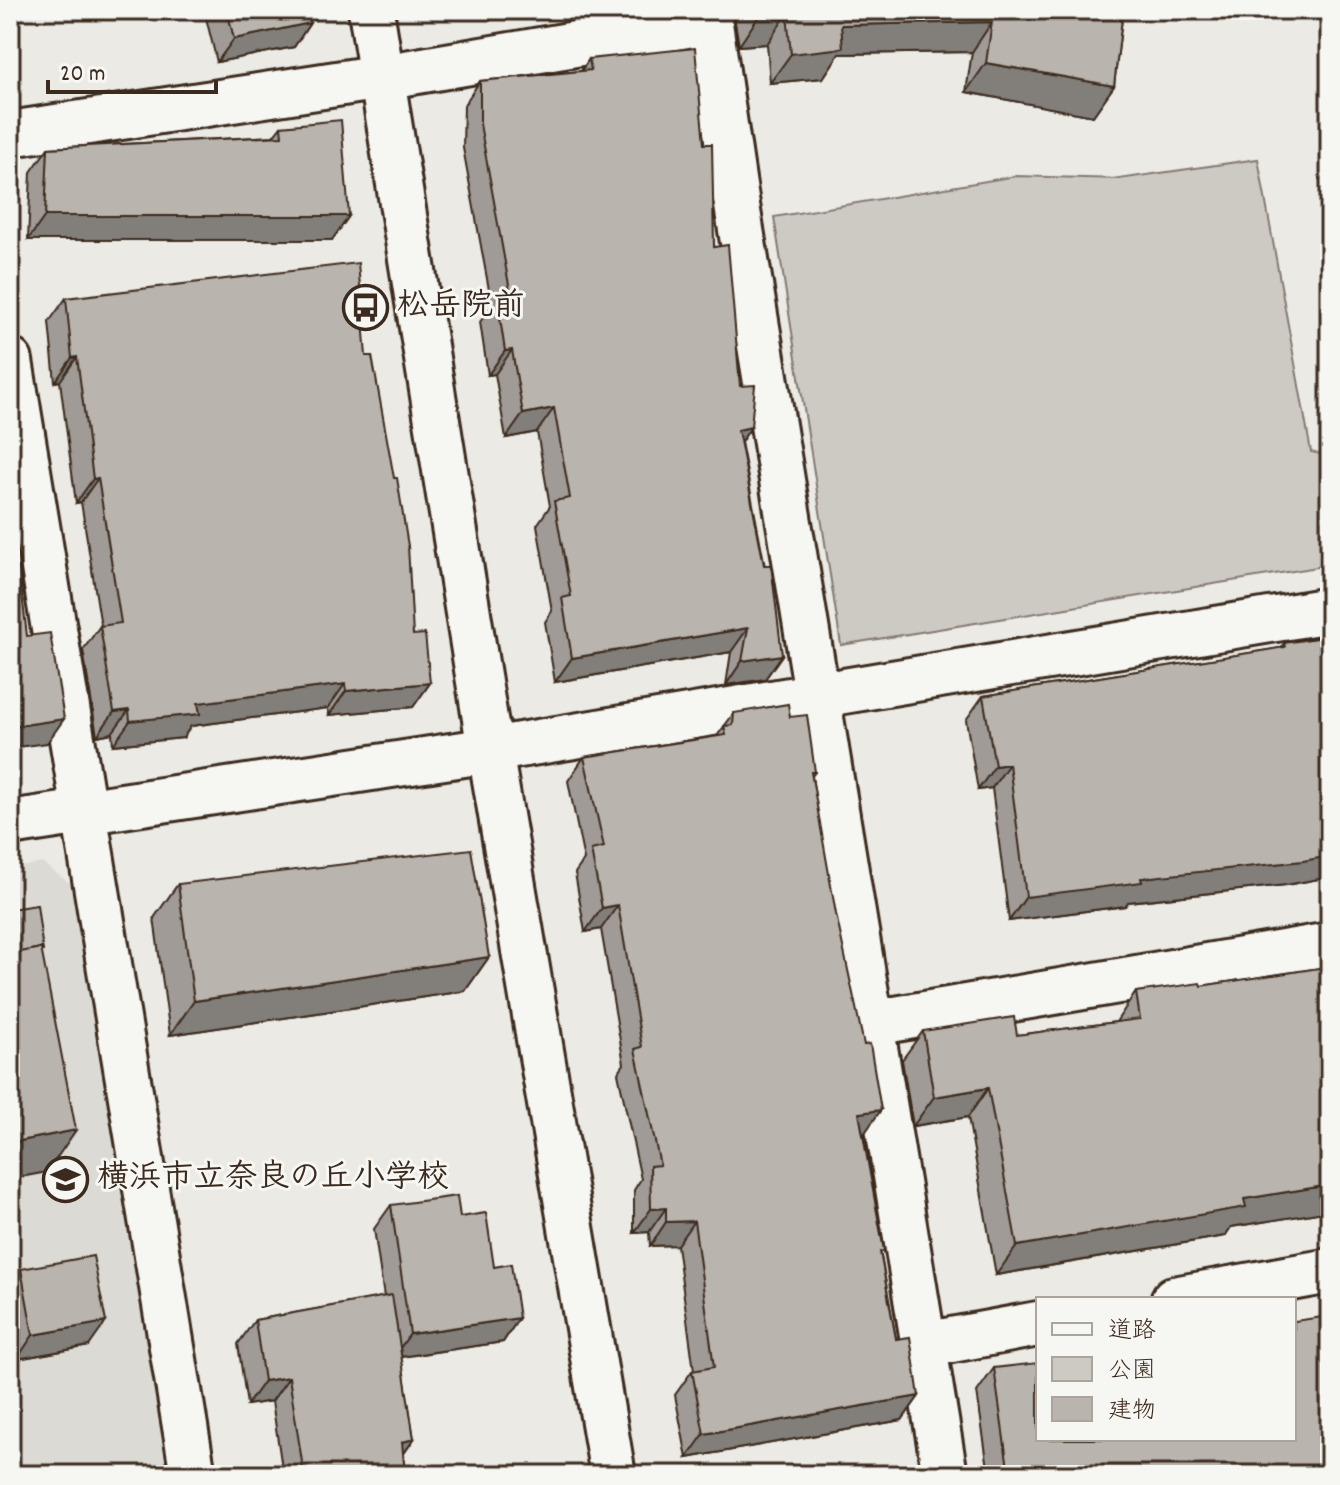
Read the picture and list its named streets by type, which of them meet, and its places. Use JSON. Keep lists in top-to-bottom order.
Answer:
{
  "places": {
    "bus stop": ["松岳院前"],
    "school or university": ["横浜市立奈良の丘小学校"]
  },
  "legend": ["道路", "公園", "建物"],
  "scale_bar": "20 m"
}
